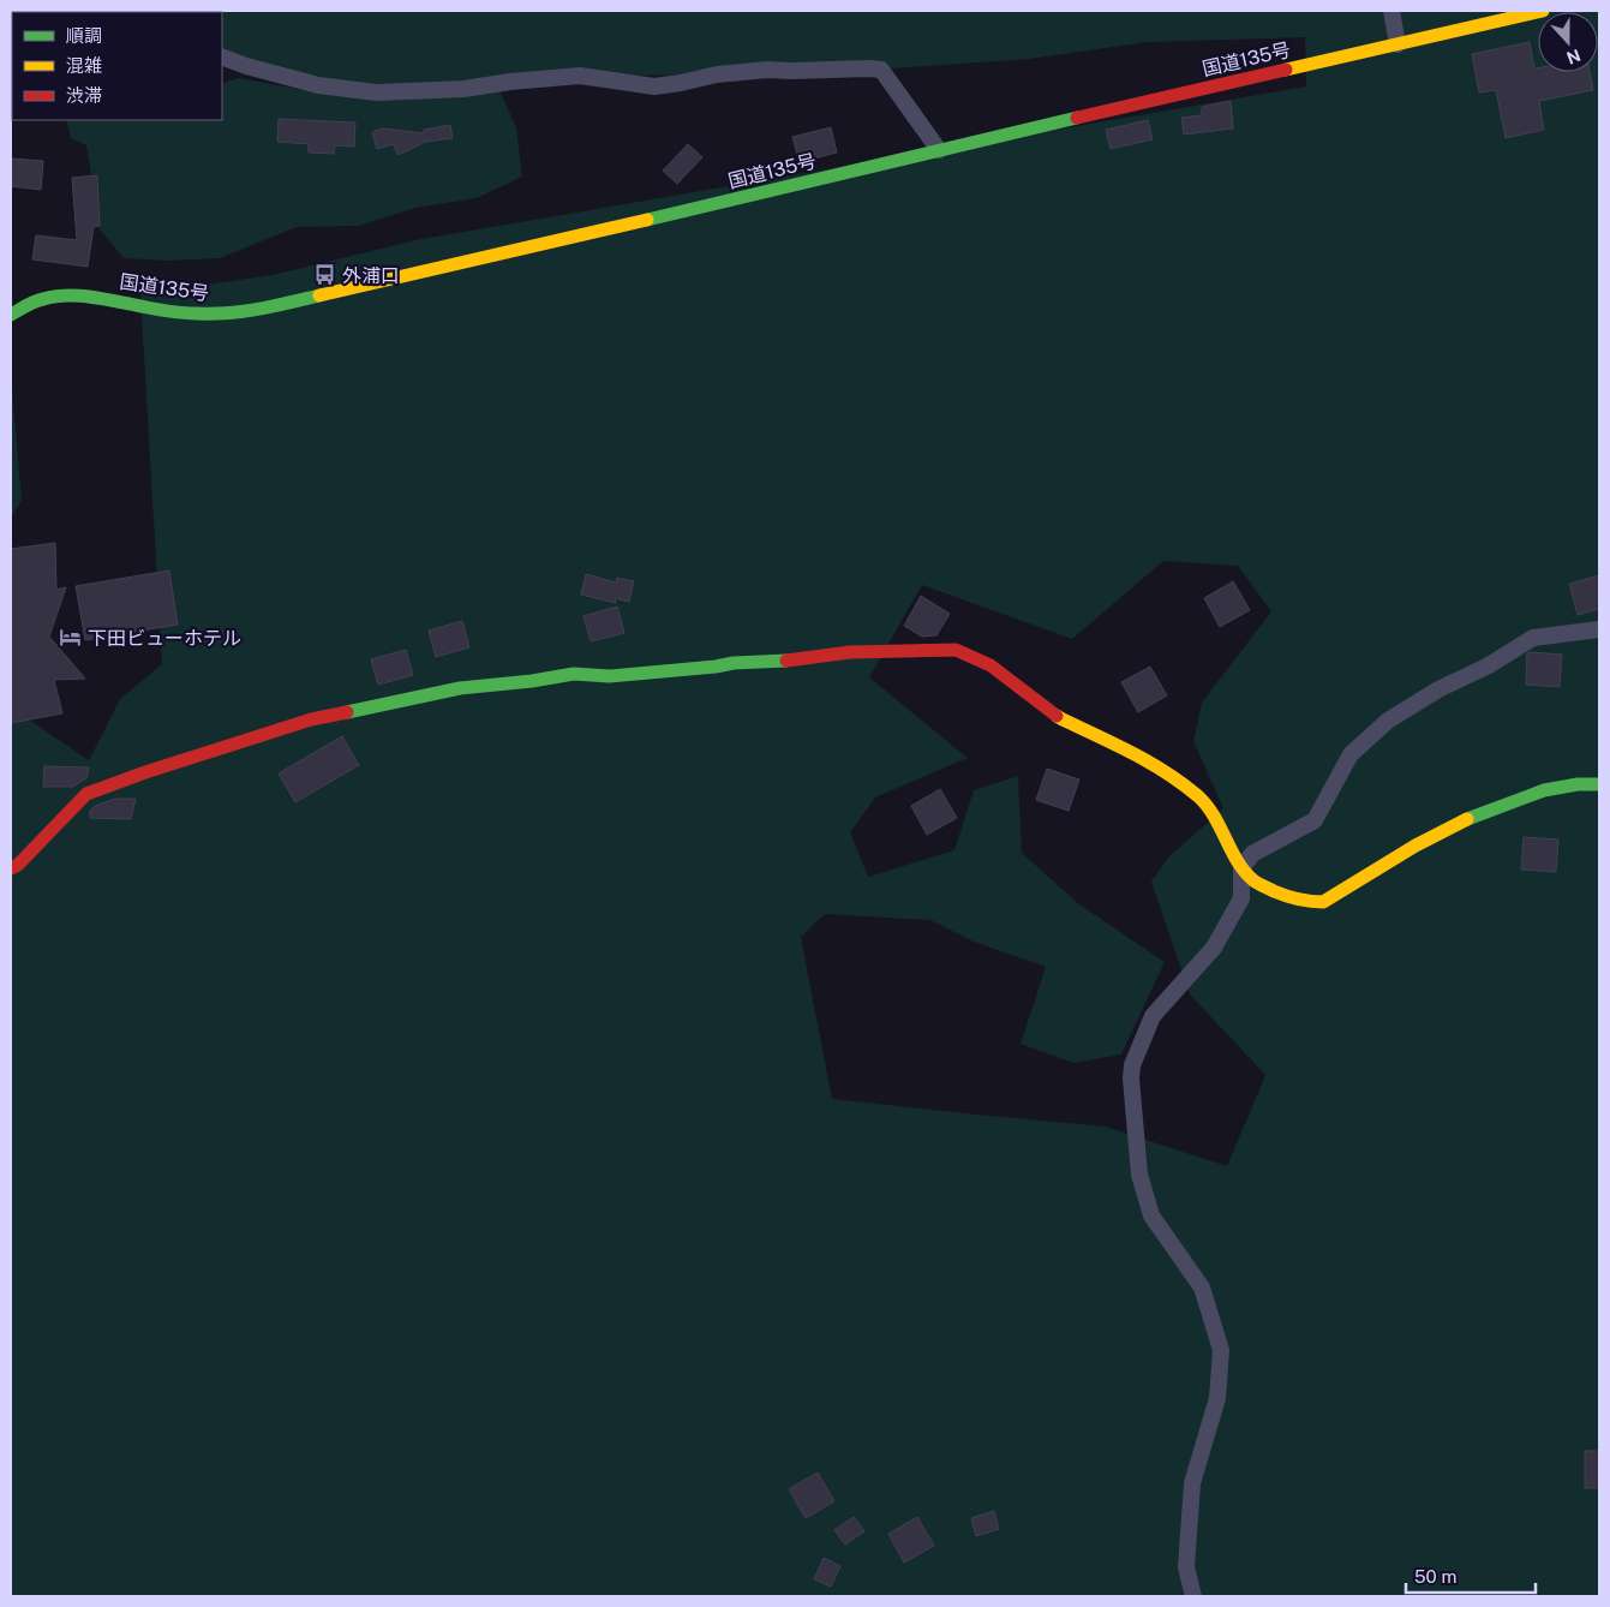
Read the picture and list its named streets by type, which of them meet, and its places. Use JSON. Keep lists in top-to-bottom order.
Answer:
{
  "streets": {
    "main road": ["国道135号"]
  },
  "places": {
    "bus stop": ["外浦口"],
    "hotel": ["下田ビューホテル"]
  },
  "legend": ["順調", "混雑", "渋滞"],
  "scale_bar": "50 m",
  "north": "bottom"
}
